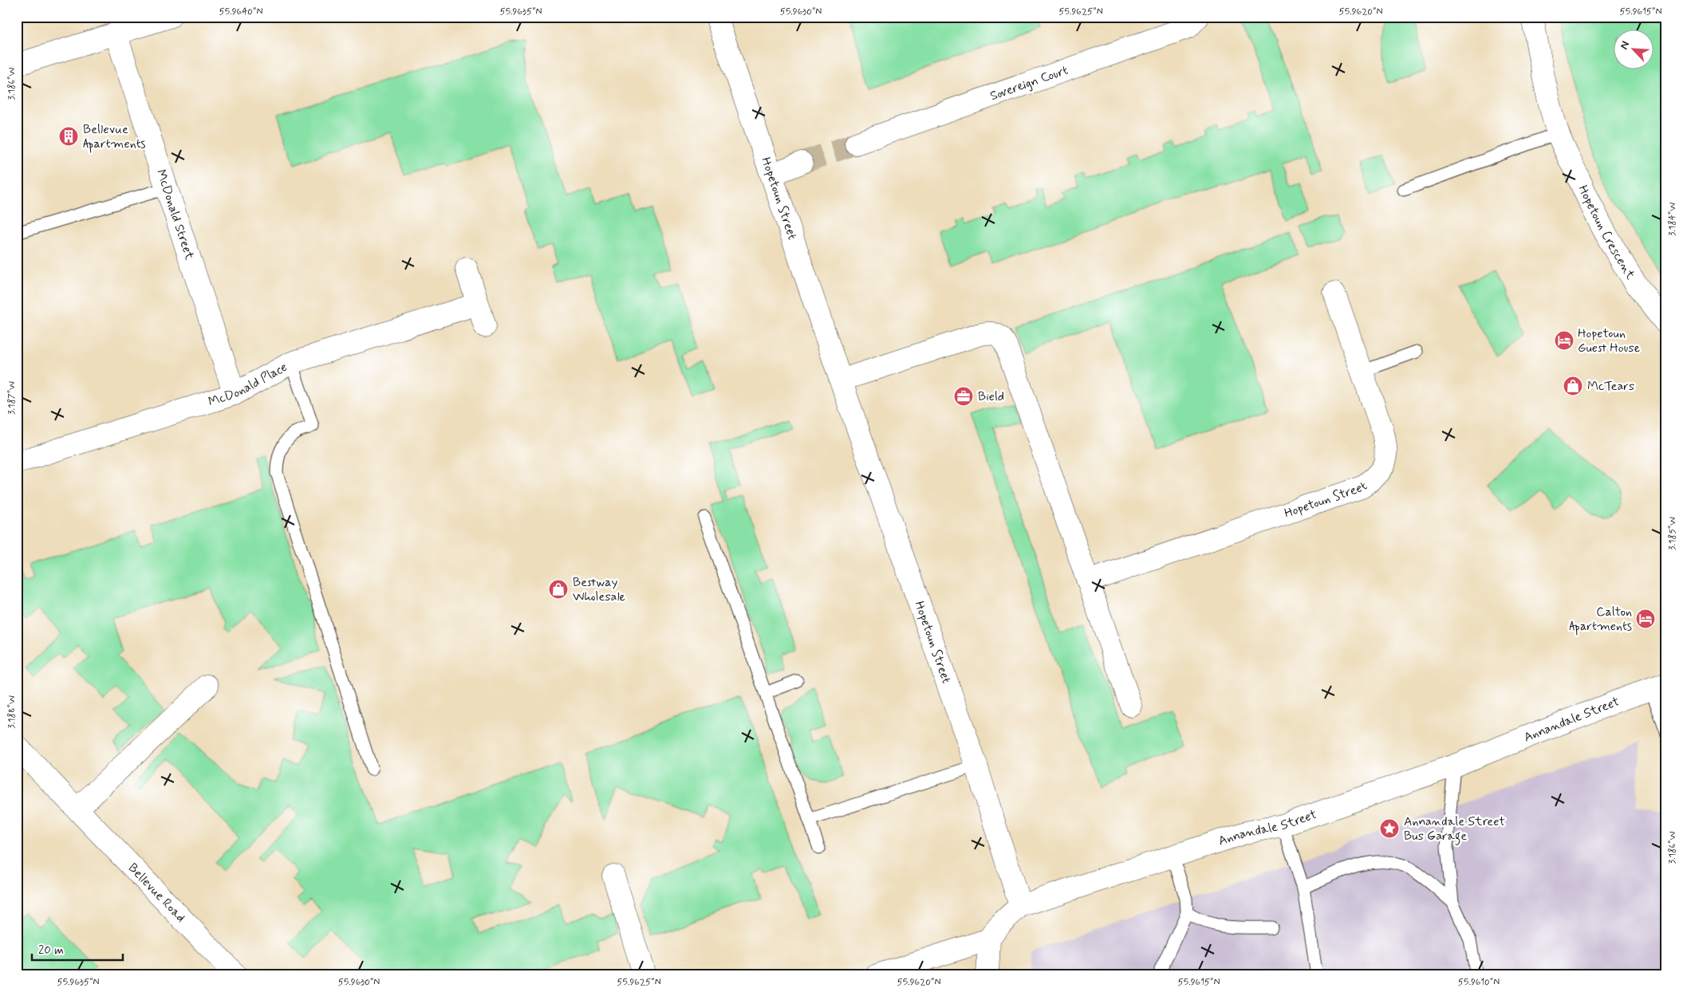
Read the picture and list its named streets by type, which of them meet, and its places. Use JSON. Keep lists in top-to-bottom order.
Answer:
{
  "streets": {
    "street": [
      "Sovereign Court",
      "Hopetoun Street",
      "McDonald Street",
      "Hopetoun Crescent",
      "McDonald Place",
      "Annandale Street",
      "Bellevue Road"
    ]
  },
  "crossings": [
    ["Hopetoun Street", "Annandale Street"],
    ["McDonald Street", "McDonald Place"]
  ],
  "places": {
    "building": ["Bellevue Apartments"],
    "hotel": ["Hopetoun Guest House", "Calton Apartments"],
    "shop": ["McTears", "Bestway Wholesale"],
    "office": ["Bield"],
    "place": ["Annandale Street Bus Garage"]
  },
  "scale_bar": "20 m",
  "north": "top left",
  "coordinates": [
    "55.9640°N",
    "55.9635°N",
    "55.9630°N",
    "55.9625°N",
    "55.9620°N",
    "55.9615°N",
    "3.186°W",
    "3.184°W",
    "3.187°W",
    "3.185°W",
    "3.188°W",
    "55.9610°N"
  ]
}
